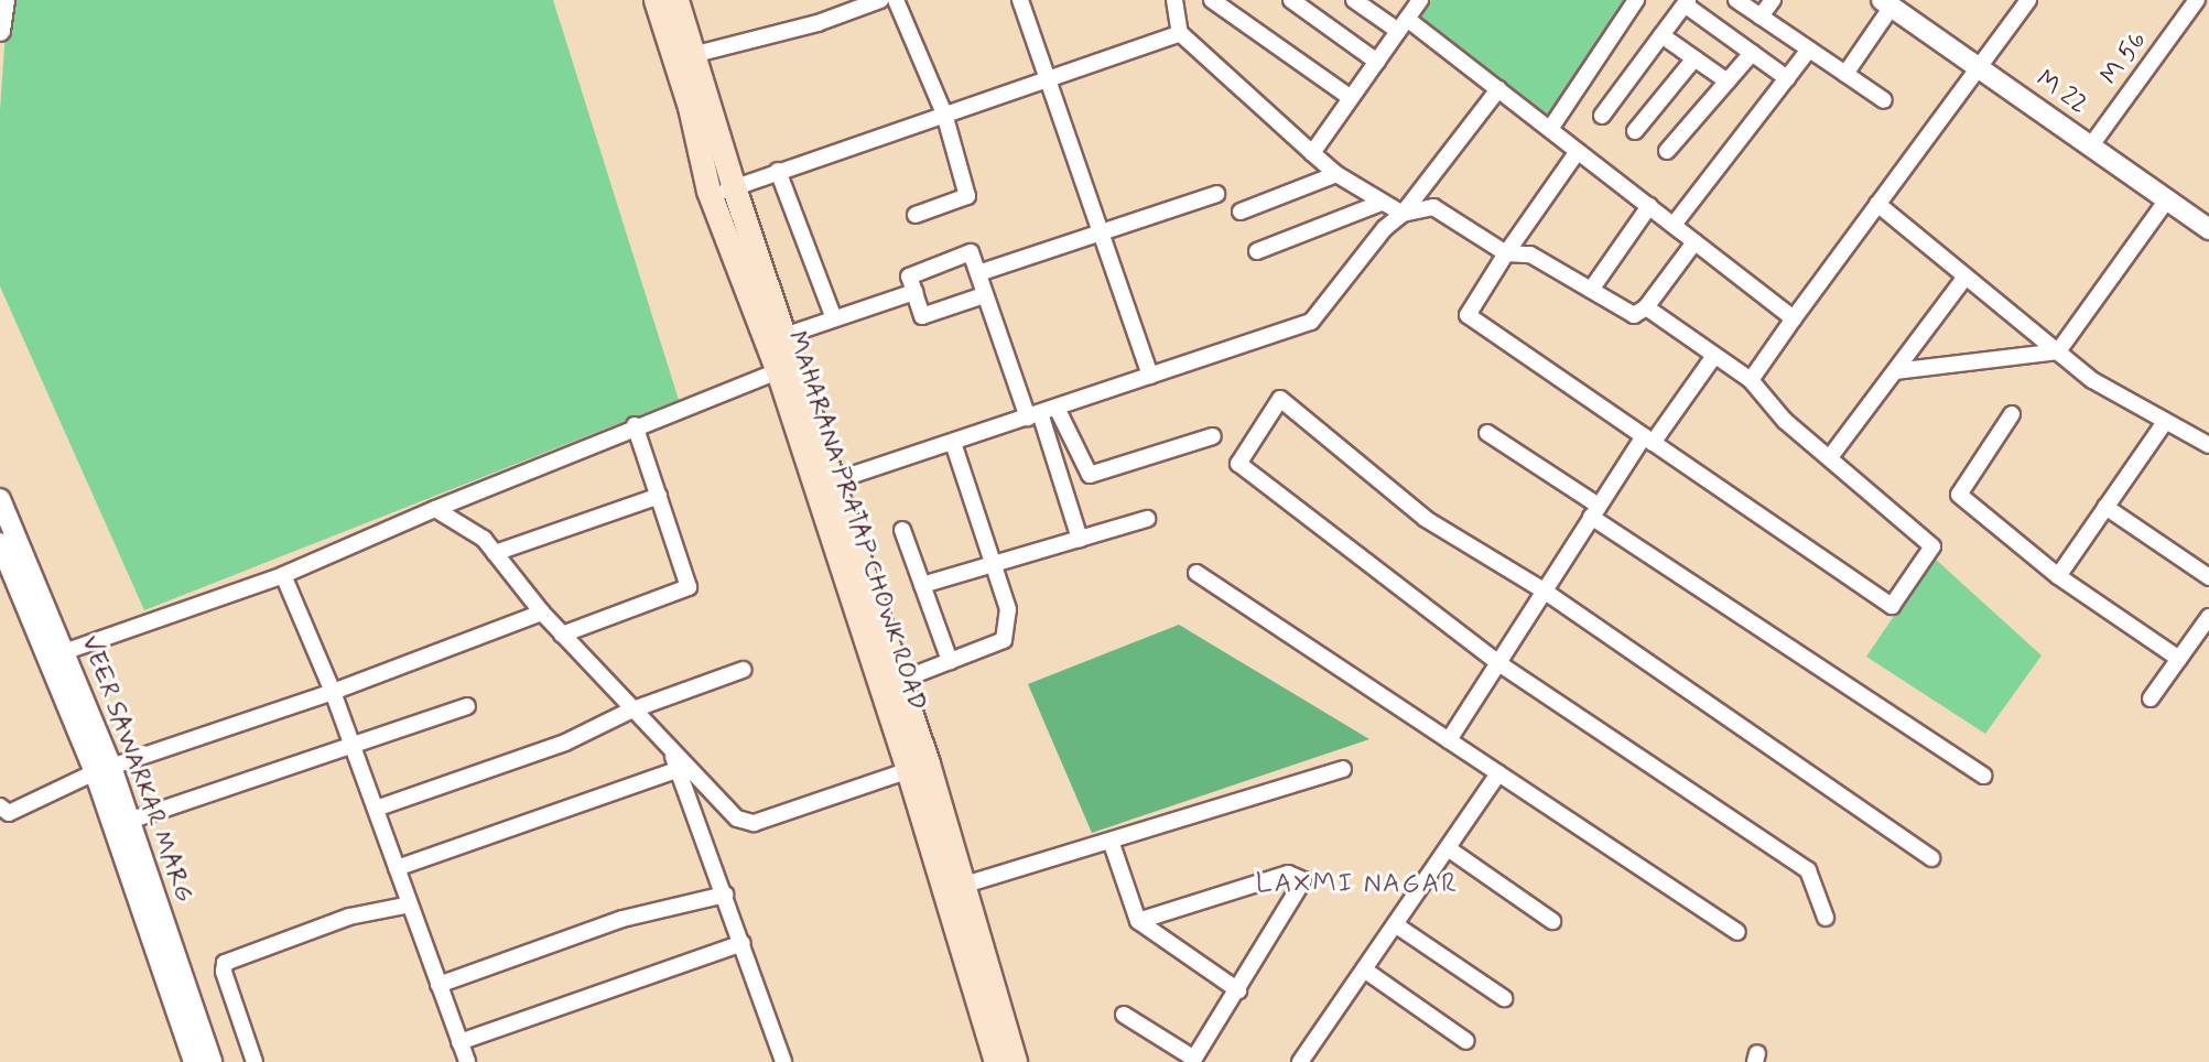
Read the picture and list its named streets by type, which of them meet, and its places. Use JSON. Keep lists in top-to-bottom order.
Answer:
{
  "streets": {
    "main road": ["MAHARANA PRATAP CHOWK ROAD"],
    "street": ["M 56", "M 22", "VEER SAWARKAR MARG"]
  },
  "crossings": [
    ["M 56", "M 22"]
  ],
  "districts": ["LAXMI NAGAR"]
}
